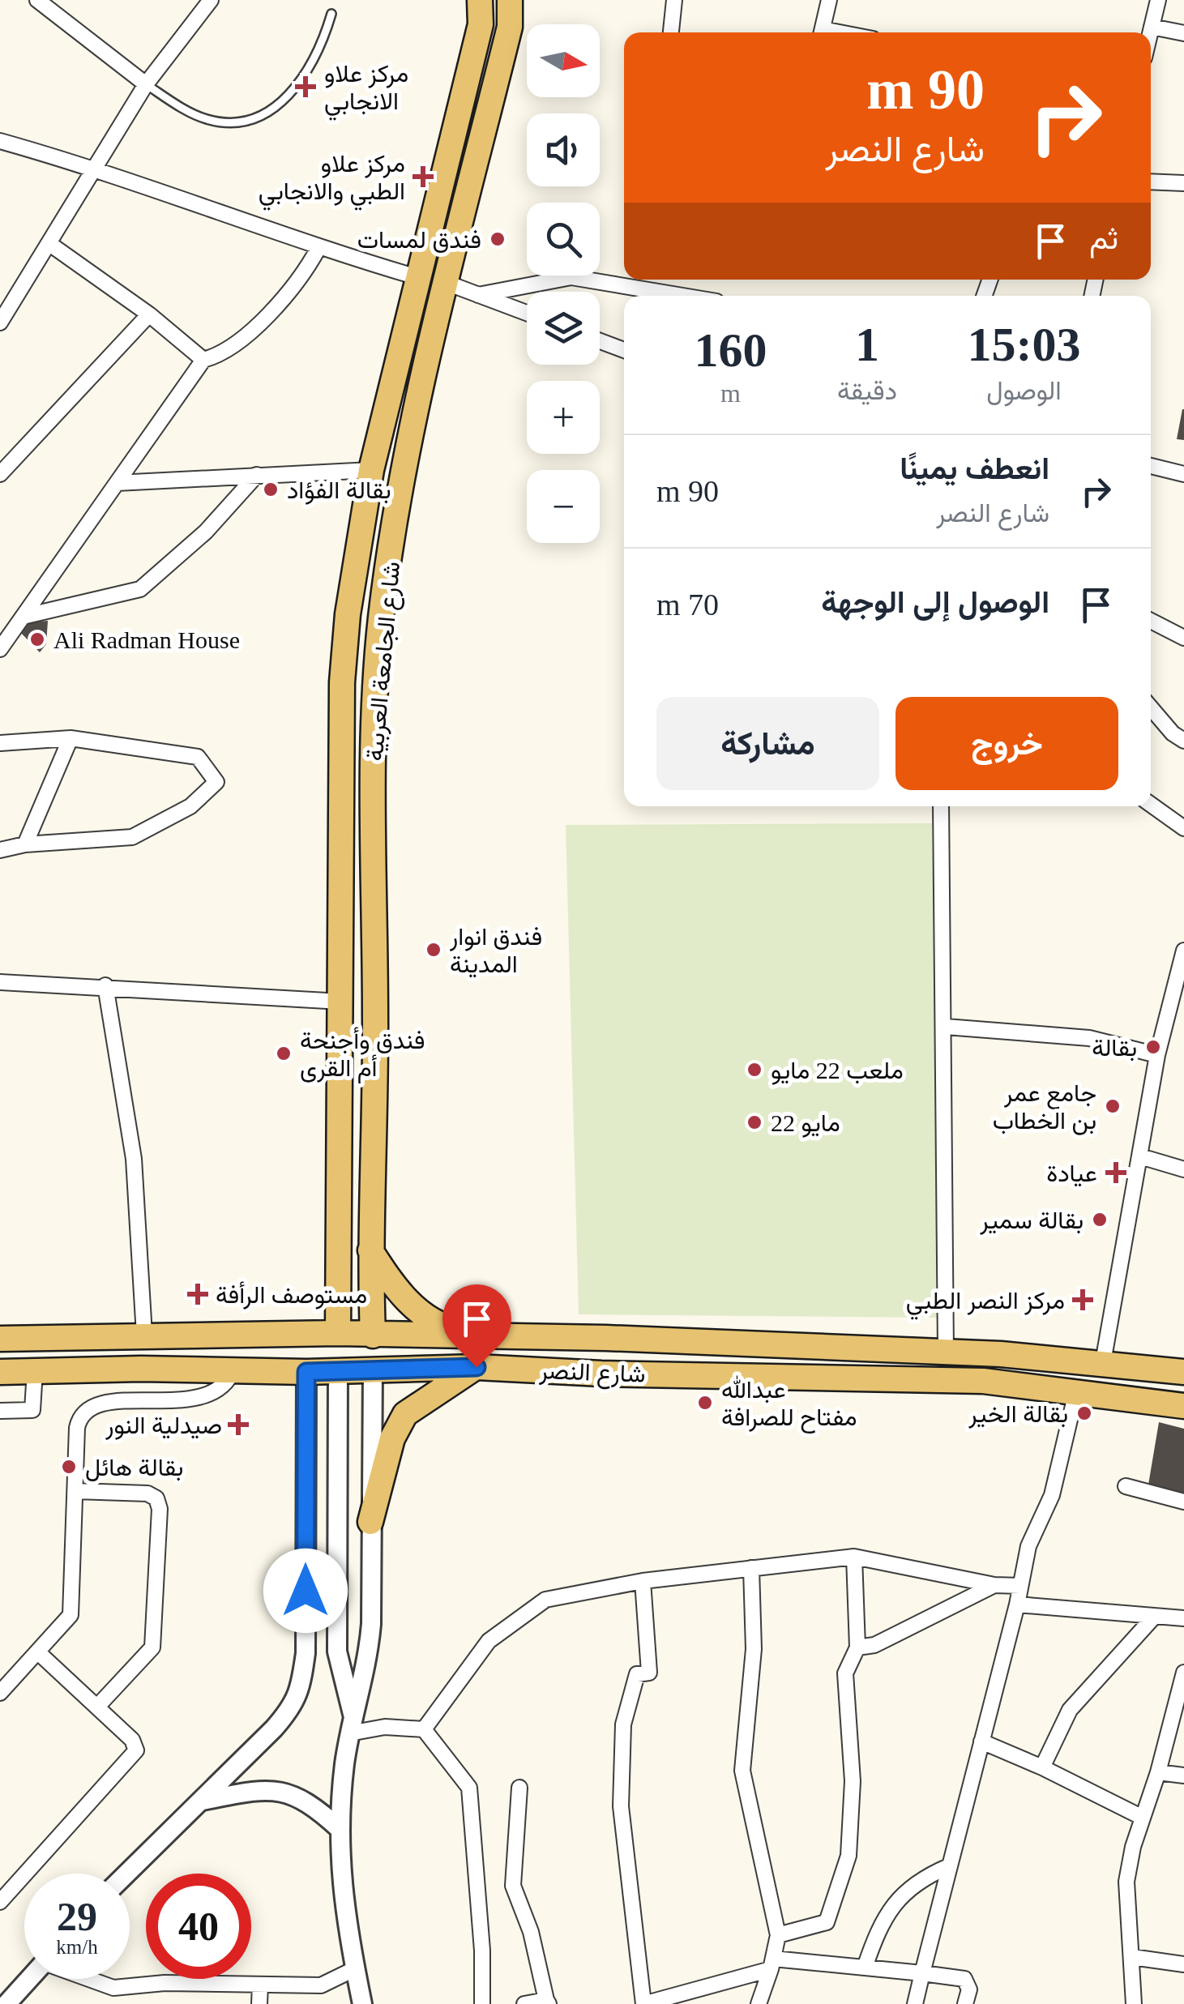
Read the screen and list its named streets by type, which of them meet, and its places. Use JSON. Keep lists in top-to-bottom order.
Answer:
{
  "streets": {
    "main road": ["شارع الجامعة العربية", "شارع النصر"]
  },
  "crossings": [
    ["شارع الجامعة العربية", "شارع النصر"]
  ],
  "places": {
    "health": [
      "مركز علاو الانجابي",
      "مركز علاو الطبي والانجابي",
      "عيادة",
      "مستوصف الرأفة",
      "مركز النصر الطبي",
      "صيدلية النور"
    ],
    "other": [
      "فندق لمسات",
      "بقالة الفؤاد",
      "Ali Radman House",
      "فندق انوار المدينة",
      "بقالة",
      "فندق وأجنحة أم القرى",
      "ملعب 22 مايو",
      "جامع عمر بن الخطاب",
      "22 مايو",
      "بقالة سمير",
      "عبدالله مفتاح للصرافة",
      "بقالة الخير",
      "بقالة هائل"
    ]
  },
  "north": "right",
  "page": {
    "map_buttons": ["+", "−"],
    "turn": ["90 m", "شارع النصر"],
    "then": "ثم",
    "eta": [
      "15:03",
      "الوصول",
      "1",
      "دقيقة",
      "160",
      "m"
    ],
    "list": [
      {
        "name": "انعطف يمينًا",
        "note": "شارع النصر",
        "value": "90 m"
      },
      {
        "name": "الوصول إلى الوجهة",
        "value": "70 m"
      }
    ],
    "buttons": ["خروج", "مشاركة"],
    "speed": "29 km/h",
    "limit": "40"
  }
}
